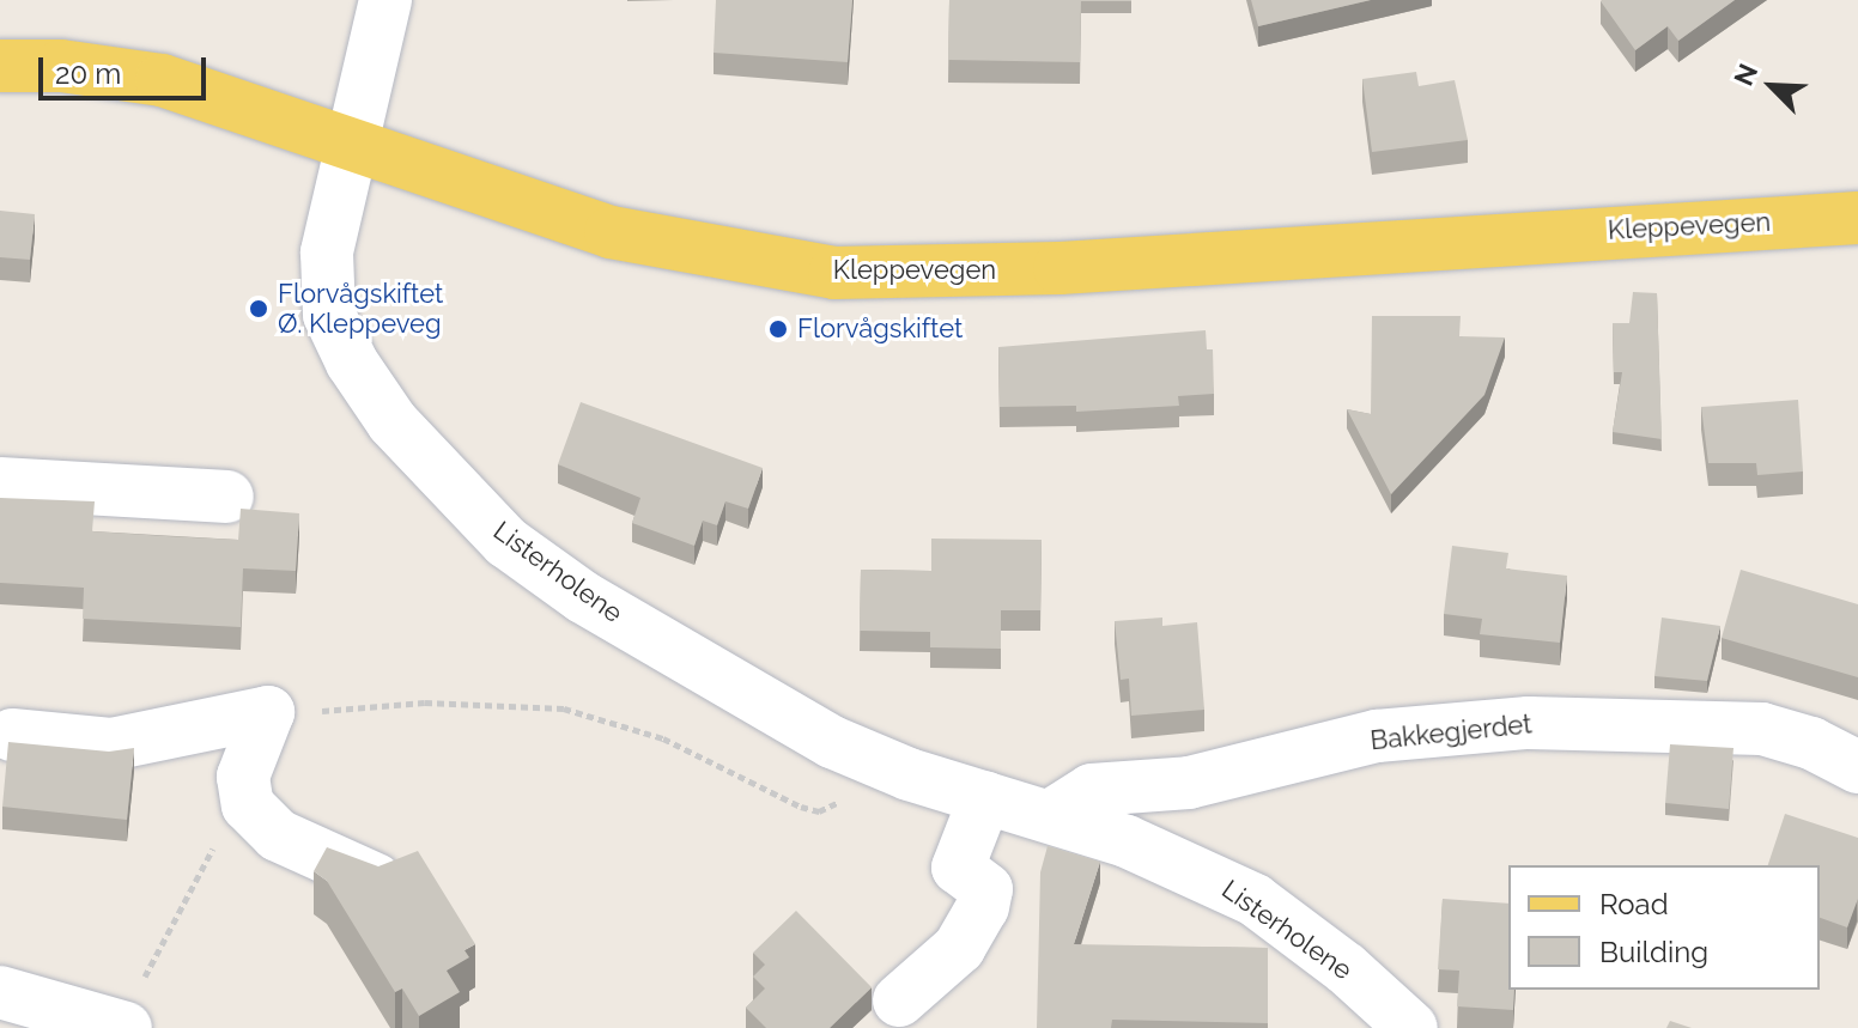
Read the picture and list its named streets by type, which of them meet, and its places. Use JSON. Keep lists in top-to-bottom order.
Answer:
{
  "streets": {
    "main road": ["Kleppevegen"],
    "street": ["Listerholene", "Bakkegjerdet"]
  },
  "crossings": [
    ["Kleppevegen", "Listerholene"],
    ["Listerholene", "Bakkegjerdet"]
  ],
  "places": ["Florvågskiftet Ø. Kleppeveg", "Florvågskiftet"],
  "legend": ["Road", "Building"],
  "scale_bar": "20 m",
  "north": "top left"
}
